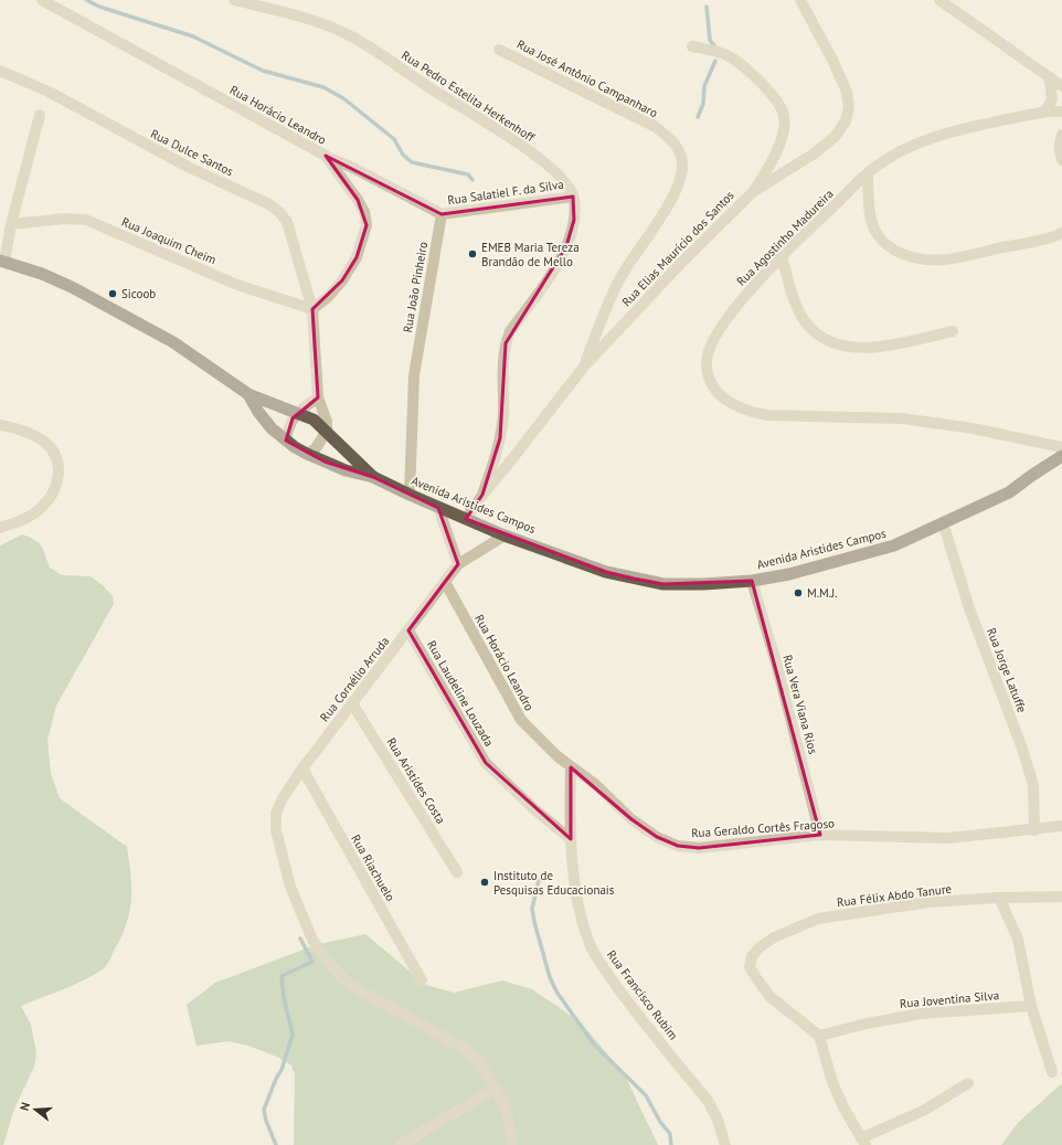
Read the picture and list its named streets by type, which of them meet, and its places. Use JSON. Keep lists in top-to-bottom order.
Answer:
{
  "streets": {
    "highway": ["Avenida Aristides Campos"],
    "street": [
      "Rua José Antônio Campanharo",
      "Rua Pedro Estelita Herkenhoff",
      "Rua Horácio Leandro",
      "Rua Dulce Santos",
      "Rua Salatiel F. da Silva",
      "Rua Agostinho Madureira",
      "Rua Joaquim Cheim",
      "Rua Elias Maurício dos Santos",
      "Rua João Pinheiro",
      "Rua Jorge Latuffe",
      "Rua Cornélio Arruda",
      "Rua Laudeline Louzada",
      "Rua Vera Viana Rios",
      "Rua Aristídes Costa",
      "Rua Geraldo Cortês Fragoso",
      "Rua Riachuelo",
      "Rua Félix Abdo Tanure",
      "Rua Francisco Rubim",
      "Rua Joventina Silva"
    ]
  },
  "crossings": [
    ["Rua José Antônio Campanharo", "Rua Elias Maurício dos Santos"],
    ["Rua Pedro Estelita Herkenhoff", "Rua Salatiel F. da Silva"],
    ["Rua Horácio Leandro", "Rua Dulce Santos"],
    ["Rua Horácio Leandro", "Rua Joaquim Cheim"],
    ["Rua Horácio Leandro", "Rua Cornélio Arruda"],
    ["Rua Horácio Leandro", "Rua Geraldo Cortês Fragoso"],
    ["Rua Horácio Leandro", "Rua Francisco Rubim"],
    ["Rua Dulce Santos", "Rua Joaquim Cheim"],
    ["Rua Salatiel F. da Silva", "Rua João Pinheiro"],
    ["Rua Elias Maurício dos Santos", "Avenida Aristides Campos"],
    ["Rua João Pinheiro", "Avenida Aristides Campos"],
    ["Avenida Aristides Campos", "Rua Jorge Latuffe"],
    ["Avenida Aristides Campos", "Rua Cornélio Arruda"],
    ["Avenida Aristides Campos", "Rua Vera Viana Rios"],
    ["Rua Jorge Latuffe", "Rua Geraldo Cortês Fragoso"],
    ["Rua Cornélio Arruda", "Rua Laudeline Louzada"],
    ["Rua Cornélio Arruda", "Rua Aristídes Costa"],
    ["Rua Cornélio Arruda", "Rua Riachuelo"],
    ["Rua Laudeline Louzada", "Rua Francisco Rubim"],
    ["Rua Vera Viana Rios", "Rua Geraldo Cortês Fragoso"],
    ["Rua Geraldo Cortês Fragoso", "Rua Francisco Rubim"],
    ["Rua Félix Abdo Tanure", "Rua Joventina Silva"]
  ],
  "places": [
    "EMEB Maria Tereza Brandão de Mello",
    "Sicoob",
    "M.M.J.",
    "Instituto de Pesquisas Educacionais"
  ],
  "north": "left"
}
